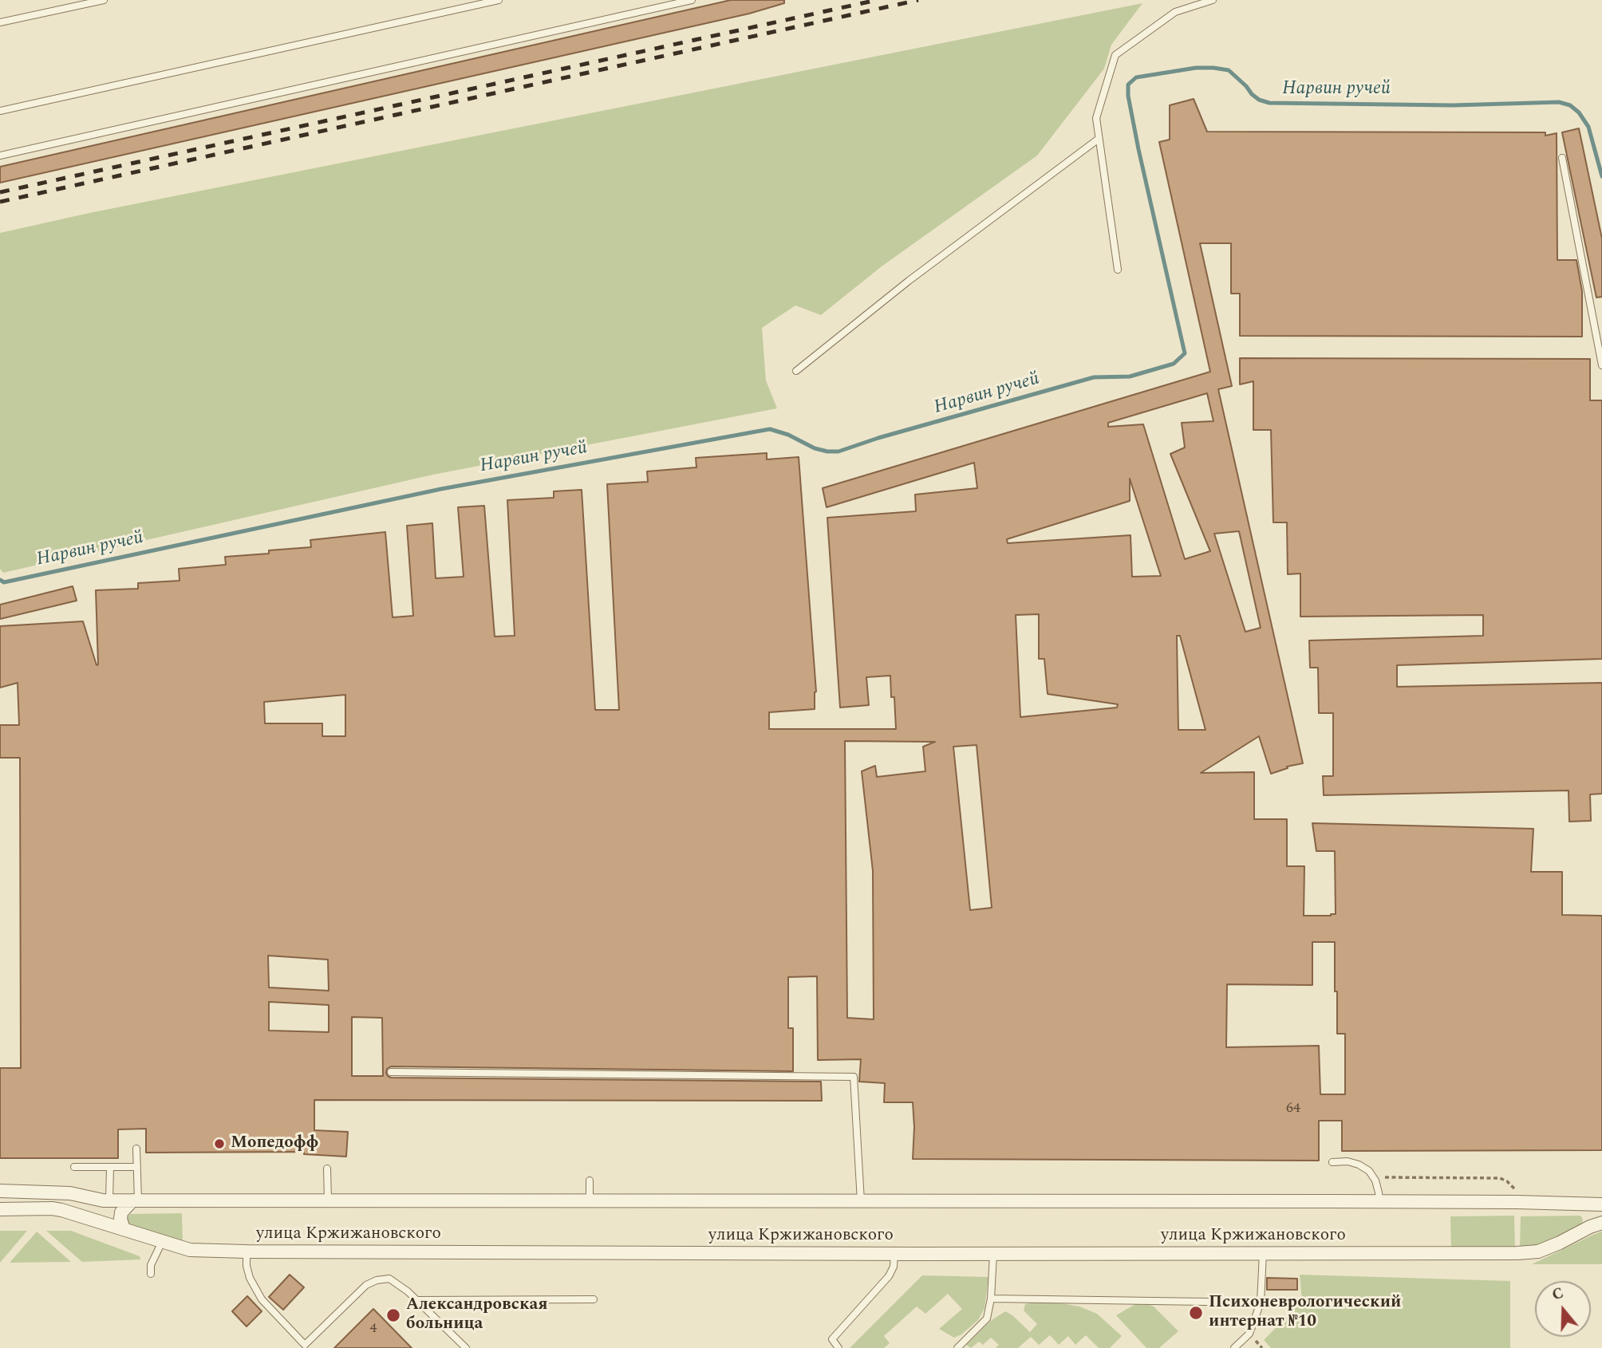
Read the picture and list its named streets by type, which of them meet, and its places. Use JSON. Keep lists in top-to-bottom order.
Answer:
{
  "streets": {
    "street": ["улица Кржижановского"]
  },
  "water": ["Нарвин ручей"],
  "places": ["Мопедофф", "Психоневрологический интернат №10", "Александровская больница"],
  "house_numbers": ["64", "4"],
  "north": "top"
}
